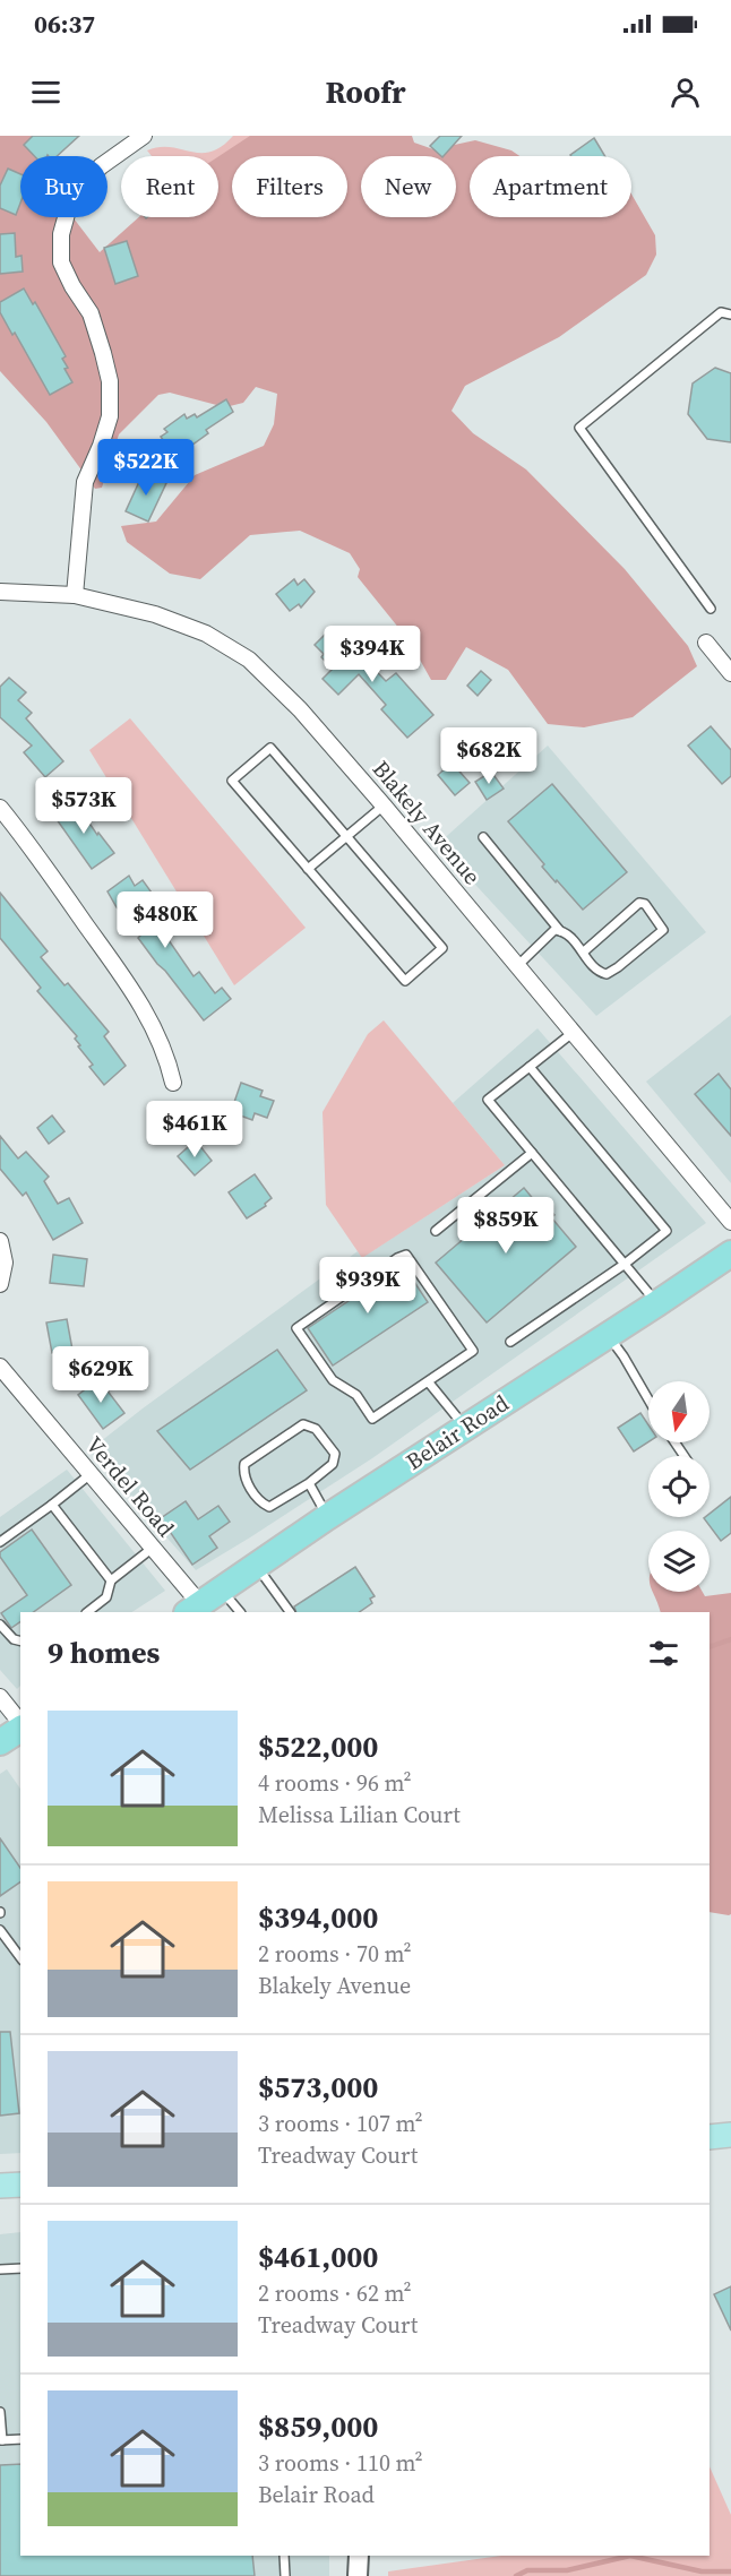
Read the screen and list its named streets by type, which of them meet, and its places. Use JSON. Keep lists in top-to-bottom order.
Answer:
{
  "streets": {
    "highway": ["Belair Road"],
    "street": ["Blakely Avenue", "Verdel Road"]
  },
  "crossings": [
    ["Belair Road", "Verdel Road"]
  ],
  "north": "bottom",
  "page": {
    "status": "06:37",
    "header": "Roofr",
    "chip": [
      "Buy",
      "Rent",
      "Filters",
      "New",
      "Apartment"
    ],
    "price": [
      "$522K",
      "$394K",
      "$682K",
      "$573K",
      "$480K",
      "$461K",
      "$859K",
      "$939K",
      "$629K"
    ],
    "heading": "9 homes",
    "list": [
      {
        "name": "$522,000",
        "note": "4 rooms · 96 m² · Melissa Lilian Court"
      },
      {
        "name": "$394,000",
        "note": "2 rooms · 70 m² · Blakely Avenue"
      },
      {
        "name": "$573,000",
        "note": "3 rooms · 107 m² · Treadway Court"
      },
      {
        "name": "$461,000",
        "note": "2 rooms · 62 m² · Treadway Court"
      },
      {
        "name": "$859,000",
        "note": "3 rooms · 110 m² · Belair Road"
      }
    ]
  }
}
